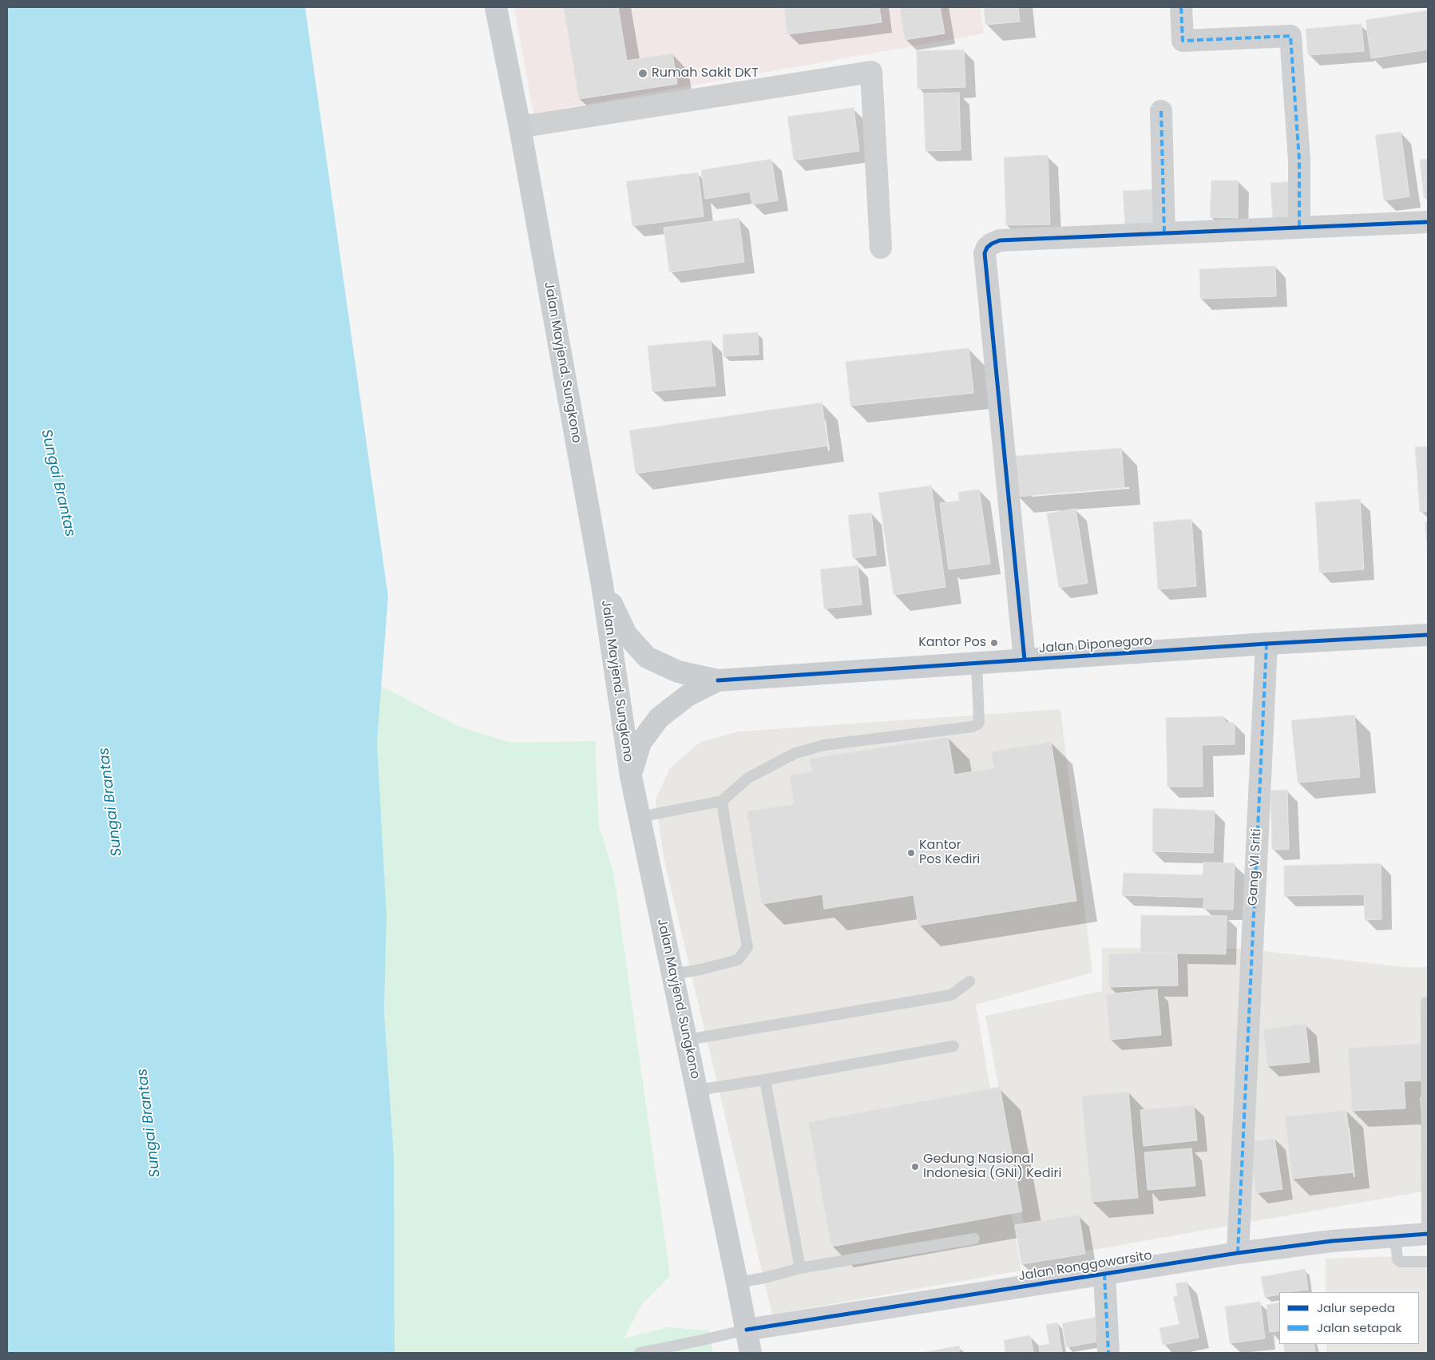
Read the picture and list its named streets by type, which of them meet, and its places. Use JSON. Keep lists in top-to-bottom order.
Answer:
{
  "streets": {
    "main road": ["Jalan Mayjend. Sungkono", "Jalan Diponegoro"],
    "street": ["Gang VI Sriti", "Jalan Ronggowarsito"]
  },
  "crossings": [
    ["Jalan Mayjend. Sungkono", "Jalan Diponegoro"],
    ["Jalan Mayjend. Sungkono", "Jalan Ronggowarsito"],
    ["Jalan Diponegoro", "Gang VI Sriti"],
    ["Gang VI Sriti", "Jalan Ronggowarsito"]
  ],
  "water": ["Sungai Brantas"],
  "places": [
    "Rumah Sakit DKT",
    "Kantor Pos",
    "Kantor Pos Kediri",
    "Gedung Nasional Indonesia (GNI) Kediri"
  ],
  "legend": ["Jalur sepeda", "Jalan setapak"]
}
